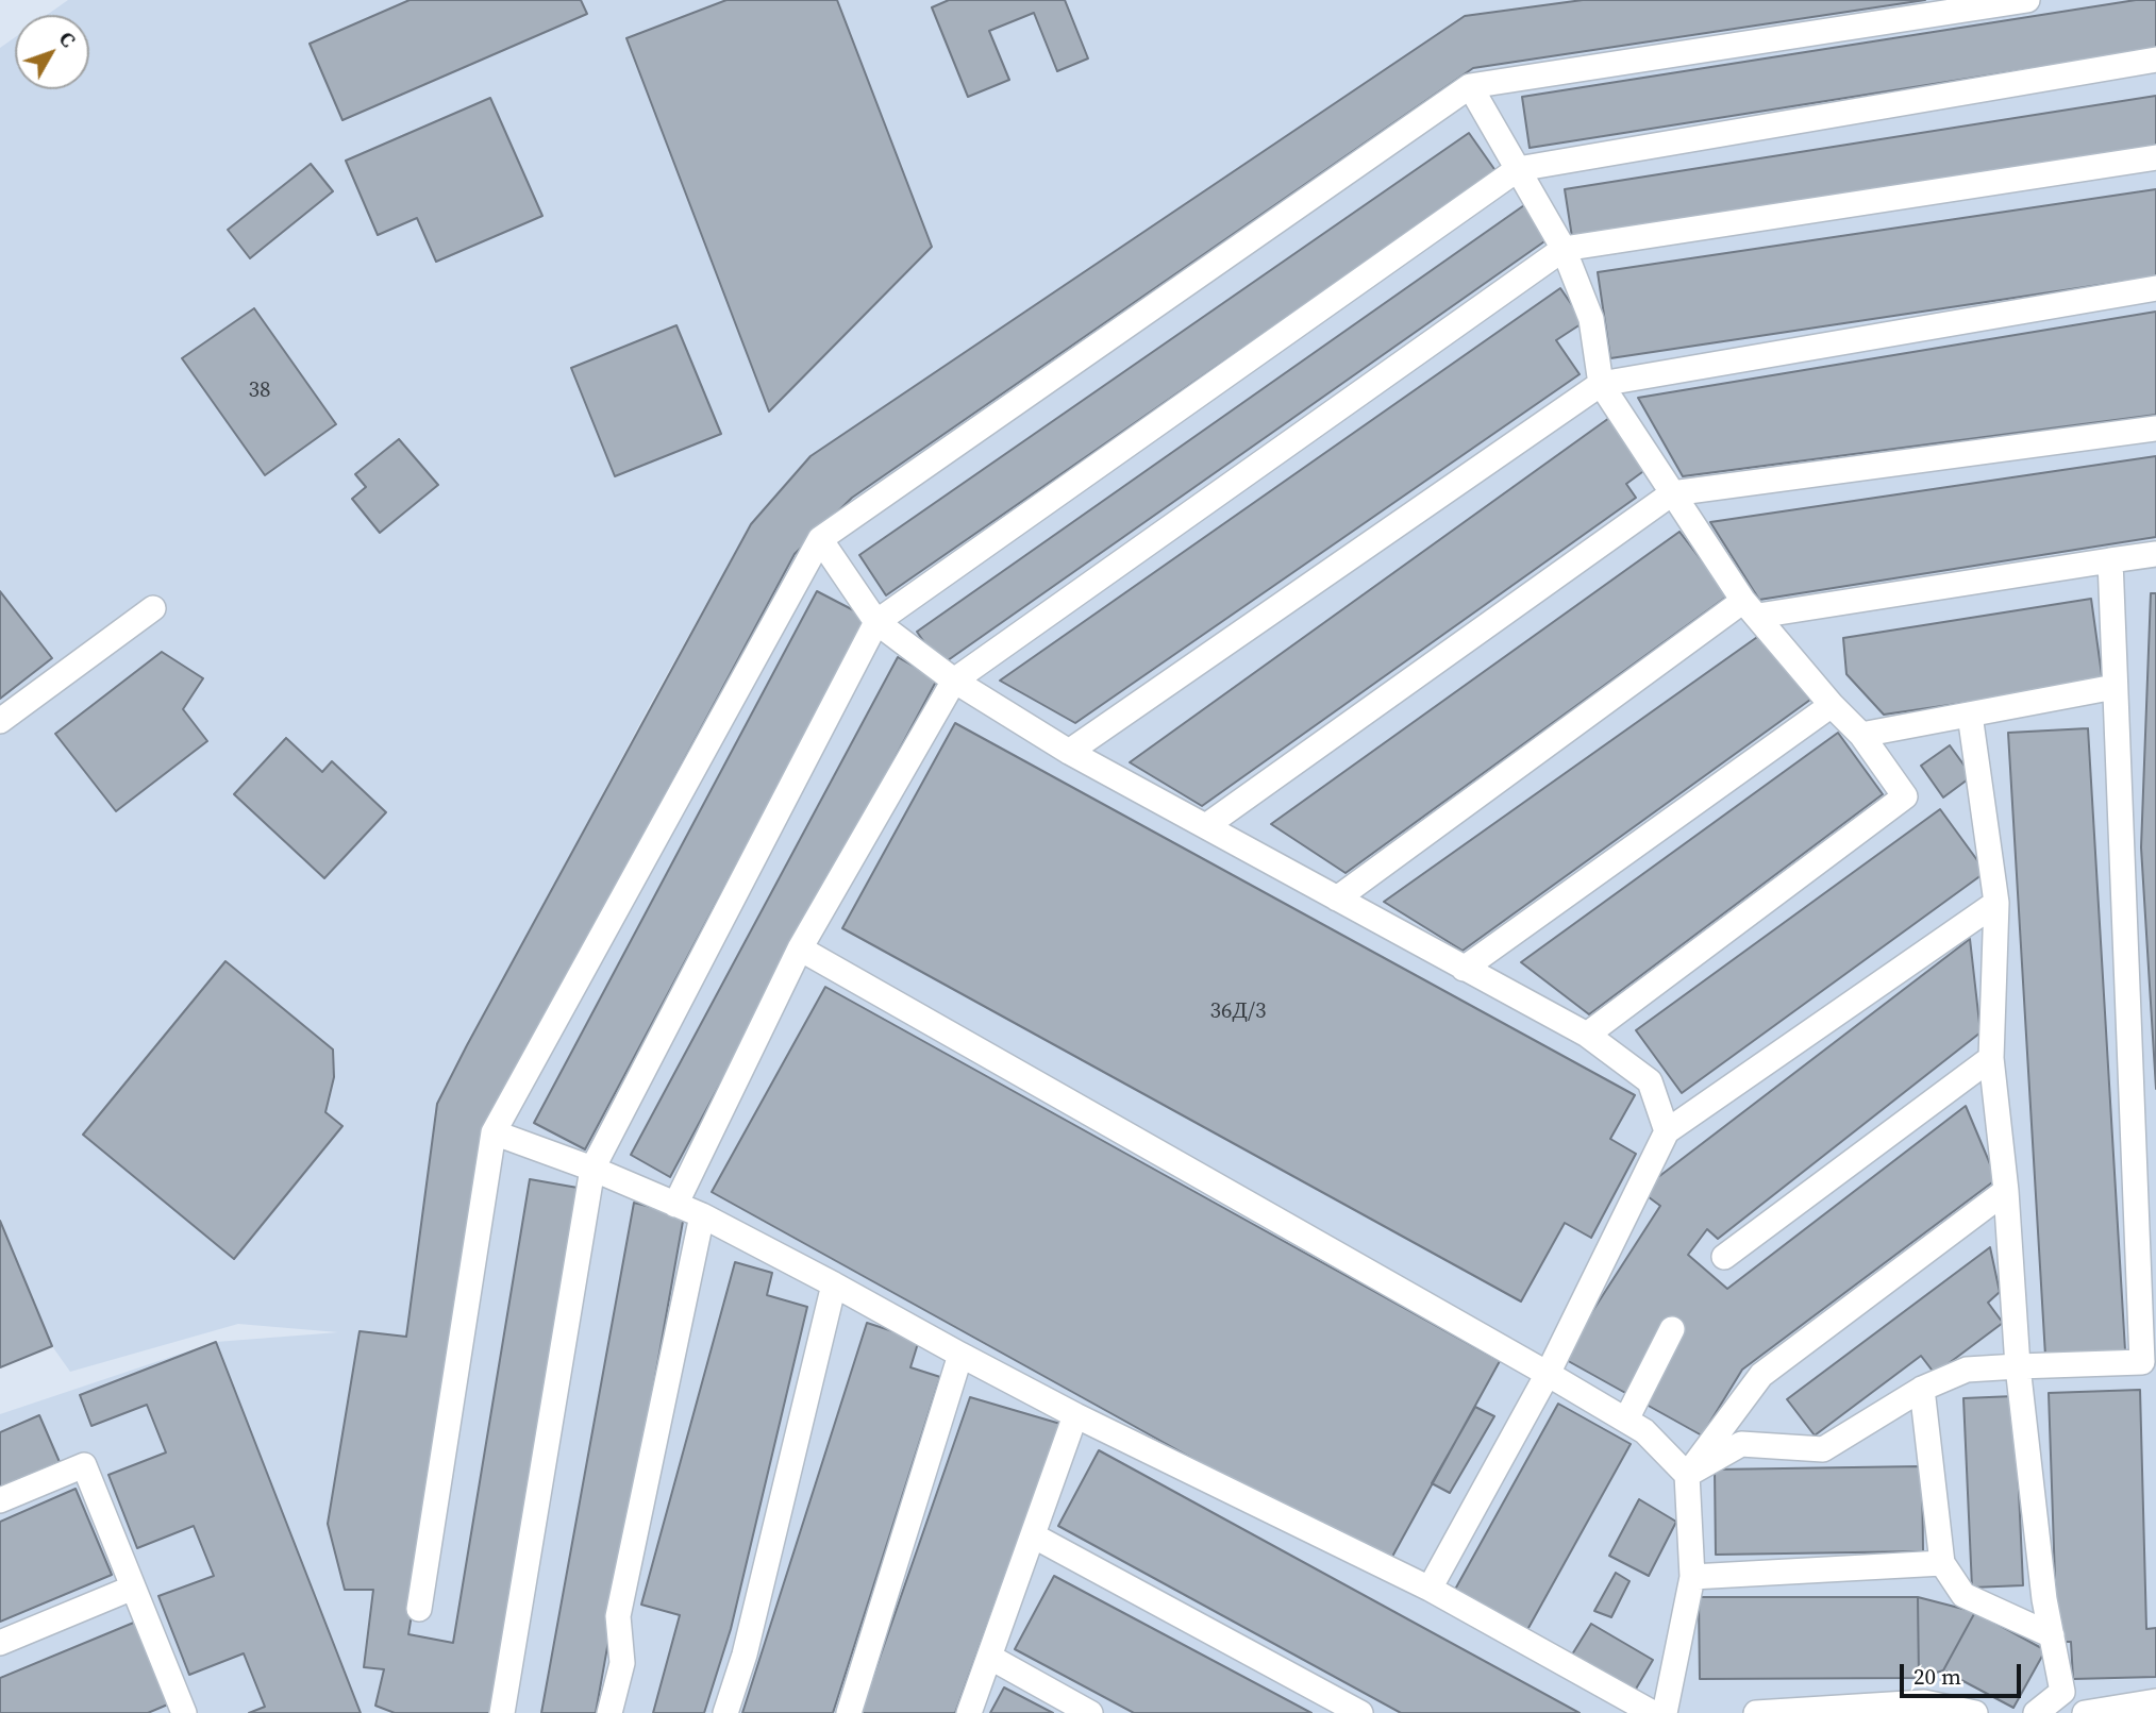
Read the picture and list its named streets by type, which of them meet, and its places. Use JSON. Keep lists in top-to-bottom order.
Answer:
{
  "house_numbers": ["38", "36Д/3"],
  "scale_bar": "20 m",
  "north": "top right"
}
